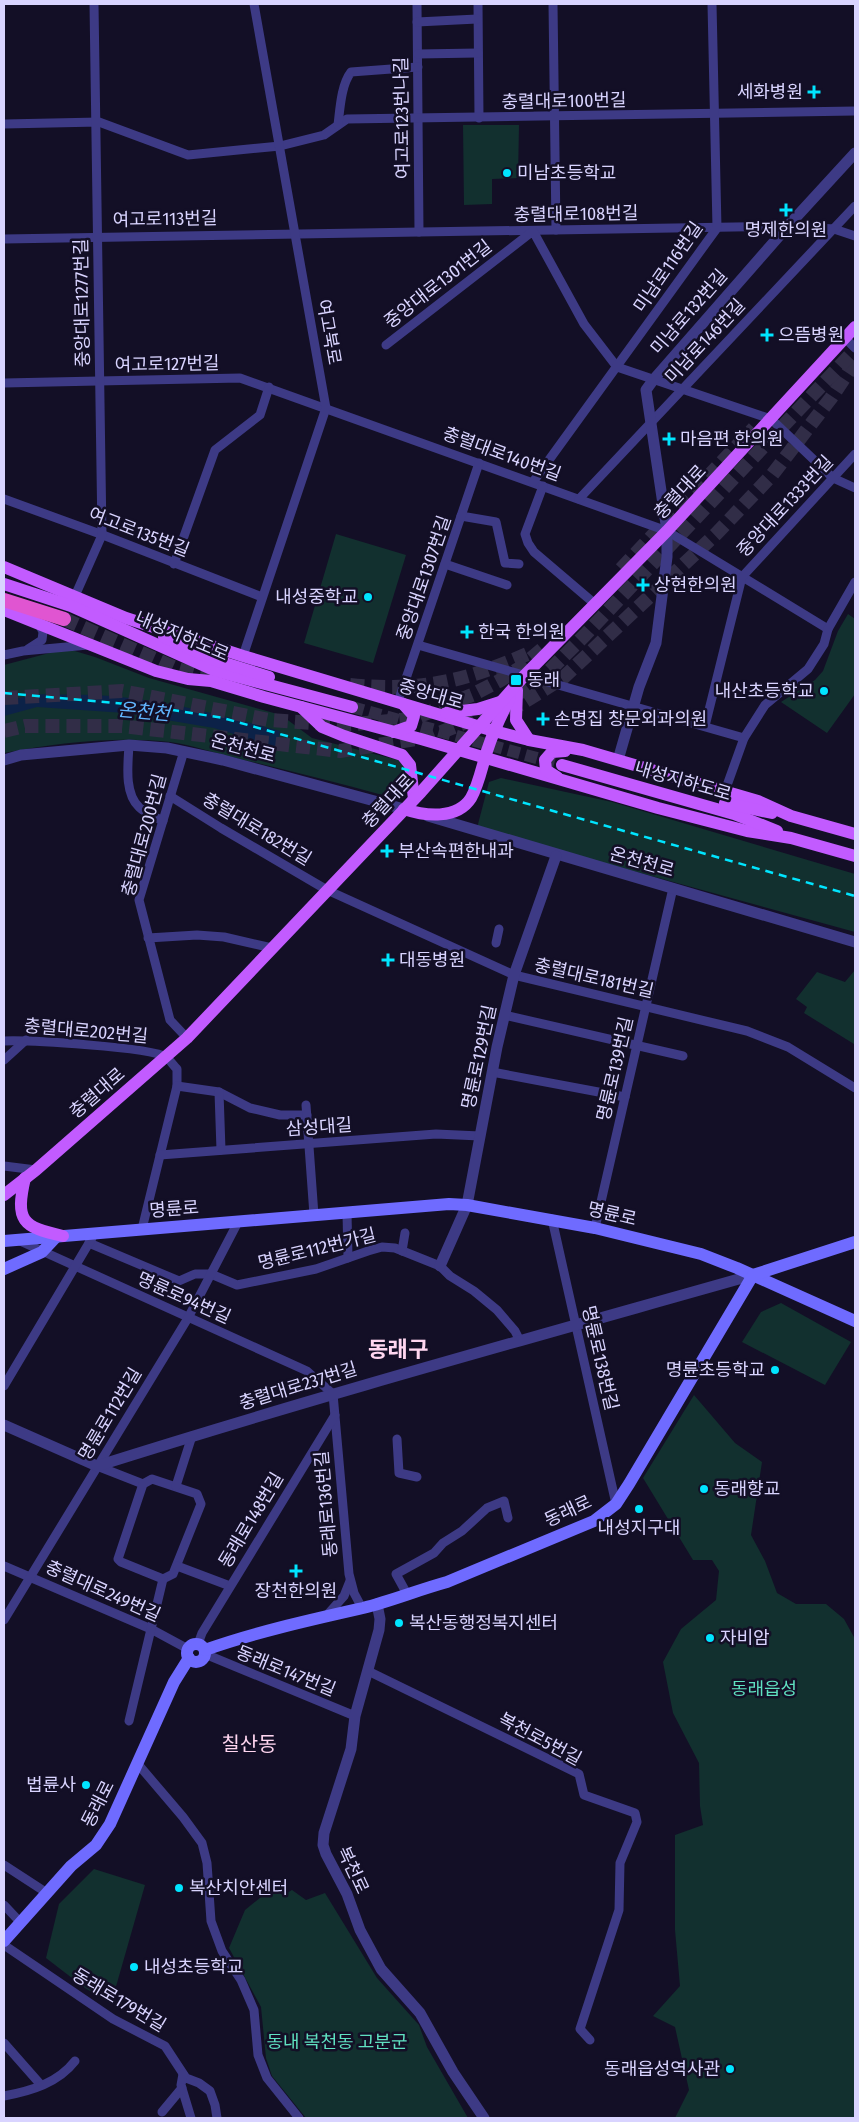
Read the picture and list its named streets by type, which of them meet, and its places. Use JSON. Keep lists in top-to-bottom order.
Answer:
{
  "streets": {
    "main road": [
      "충렬대로",
      "내성지하도로",
      "중앙대로",
      "명륜로",
      "동래로"
    ],
    "street": [
      "충렬대로100번길",
      "여고로123번나길",
      "충렬대로108번길",
      "여고로113번길",
      "미남로116번길",
      "중앙대로1301번길",
      "중앙대로1277번길",
      "미남로132번길",
      "여고북로",
      "미남로146번길",
      "여고로127번길",
      "충렬대로140번길",
      "중앙대로1333번길",
      "여고로135번길",
      "중앙대로1307번길",
      "온천천로",
      "충렬대로182번길",
      "충렬대로200번길",
      "충렬대로181번길",
      "충렬대로202번길",
      "명륜로129번길",
      "명륜로139번길",
      "삼성대길",
      "명륜로112번가길",
      "명륜로94번길",
      "명륜로138번길",
      "충렬대로237번길",
      "명륜로112번길",
      "동래로136번길",
      "동래로148번길",
      "충렬대로249번길",
      "동래로147번길",
      "복천로5번길",
      "복천로",
      "동래로179번길"
    ]
  },
  "crossings": [
    ["충렬대로100번길", "여고로123번나길"],
    ["충렬대로100번길", "미남로116번길"],
    ["충렬대로100번길", "중앙대로1277번길"],
    ["충렬대로100번길", "여고북로"],
    ["여고로123번나길", "충렬대로108번길"],
    ["충렬대로108번길", "여고로113번길"],
    ["충렬대로108번길", "미남로116번길"],
    ["충렬대로108번길", "중앙대로1301번길"],
    ["충렬대로108번길", "미남로132번길"],
    ["충렬대로108번길", "여고북로"],
    ["충렬대로108번길", "미남로146번길"],
    ["여고로113번길", "중앙대로1277번길"],
    ["여고로113번길", "여고북로"],
    ["미남로116번길", "충렬대로140번길"],
    ["중앙대로1277번길", "여고로127번길"],
    ["중앙대로1277번길", "여고로135번길"],
    ["중앙대로1277번길", "중앙대로"],
    ["미남로132번길", "미남로146번길"],
    ["미남로132번길", "충렬대로140번길"],
    ["미남로132번길", "충렬대로"],
    ["미남로132번길", "중앙대로"],
    ["여고북로", "여고로127번길"],
    ["여고북로", "충렬대로140번길"],
    ["여고북로", "여고로135번길"],
    ["여고북로", "중앙대로"],
    ["미남로146번길", "충렬대로140번길"],
    ["여고로127번길", "충렬대로140번길"],
    ["충렬대로140번길", "충렬대로"],
    ["충렬대로140번길", "중앙대로1333번길"],
    ["충렬대로140번길", "중앙대로1307번길"],
    ["충렬대로", "중앙대로"],
    ["충렬대로", "온천천로"],
    ["충렬대로", "충렬대로182번길"],
    ["충렬대로", "충렬대로200번길"],
    ["충렬대로", "충렬대로181번길"],
    ["충렬대로", "충렬대로202번길"],
    ["중앙대로1307번길", "중앙대로"],
    ["내성지하도로", "중앙대로"],
    ["온천천로", "충렬대로200번길"],
    ["온천천로", "명륜로129번길"],
    ["온천천로", "명륜로139번길"],
    ["충렬대로182번길", "충렬대로200번길"],
    ["충렬대로182번길", "충렬대로181번길"],
    ["충렬대로181번길", "명륜로129번길"],
    ["충렬대로181번길", "명륜로139번길"],
    ["명륜로129번길", "삼성대길"],
    ["명륜로129번길", "명륜로"],
    ["명륜로129번길", "명륜로112번가길"],
    ["명륜로139번길", "명륜로"],
    ["명륜로", "명륜로94번길"],
    ["명륜로", "명륜로138번길"],
    ["명륜로", "충렬대로237번길"],
    ["명륜로", "명륜로112번길"],
    ["명륜로", "동래로"],
    ["명륜로112번가길", "충렬대로237번길"],
    ["명륜로112번가길", "명륜로112번길"],
    ["명륜로94번길", "충렬대로237번길"],
    ["명륜로94번길", "명륜로112번길"],
    ["명륜로94번길", "동래로136번길"],
    ["명륜로138번길", "충렬대로237번길"],
    ["명륜로138번길", "동래로"],
    ["충렬대로237번길", "명륜로112번길"],
    ["충렬대로237번길", "동래로136번길"],
    ["충렬대로237번길", "동래로"],
    ["명륜로112번길", "충렬대로249번길"],
    ["동래로136번길", "동래로"],
    ["동래로136번길", "동래로148번길"],
    ["동래로", "동래로148번길"],
    ["동래로", "충렬대로249번길"],
    ["동래로", "동래로147번길"],
    ["동래로", "복천로"],
    ["동래로", "동래로179번길"],
    ["동래로148번길", "충렬대로249번길"],
    ["동래로148번길", "동래로147번길"],
    ["충렬대로249번길", "동래로147번길"],
    ["동래로147번길", "복천로"],
    ["복천로5번길", "복천로"]
  ],
  "districts": ["동래구", "칠산동"],
  "water": ["온천천"],
  "parks": ["동래읍성", "동내 복천동 고분군"],
  "places": {
    "health": [
      "세화병원",
      "명제한의원",
      "으뜸병원",
      "마음편 한의원",
      "상현한의원",
      "한국 한의원",
      "손명집 창문외과의원",
      "부산속편한내과",
      "대동병원",
      "장천한의원"
    ],
    "other": [
      "미남초등학교",
      "내성중학교",
      "내산초등학교",
      "명륜초등학교",
      "동래향교",
      "내성지구대",
      "복산동행정복지센터",
      "자비암",
      "법륜사",
      "복산치안센터",
      "내성초등학교",
      "동래읍성역사관"
    ],
    "transit": ["동래"]
  }
}
